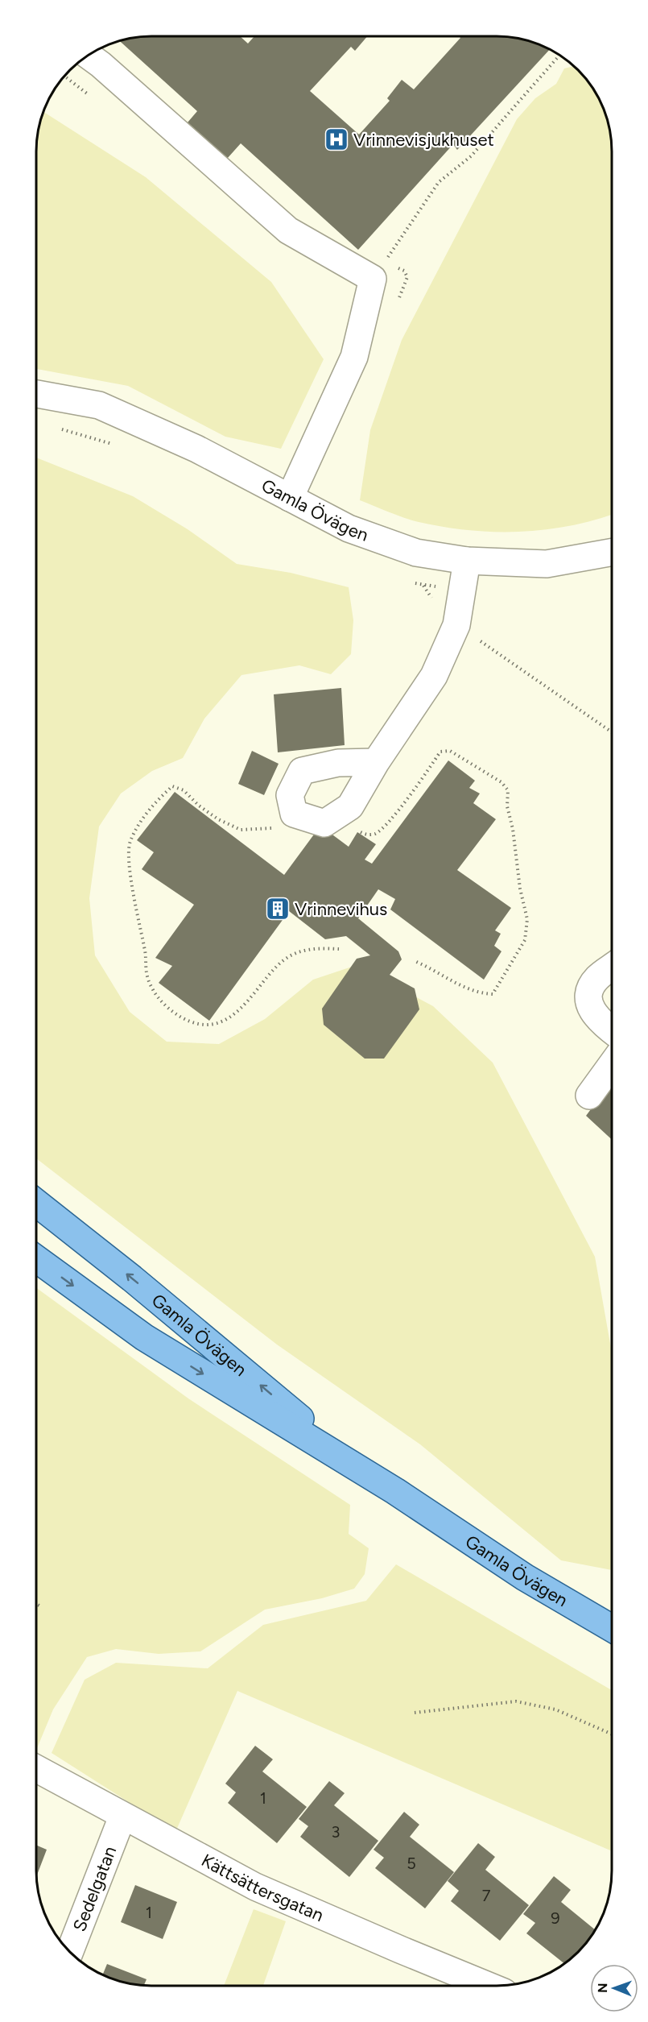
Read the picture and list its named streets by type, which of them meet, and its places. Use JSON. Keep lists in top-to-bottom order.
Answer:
{
  "streets": {
    "main road": ["Gamla Övägen"],
    "street": ["Kättsättersgatan", "Sedelgatan"]
  },
  "crossings": [
    ["Kättsättersgatan", "Sedelgatan"]
  ],
  "places": {
    "hospital": ["Vrinnevisjukhuset"],
    "building": ["Vrinnevihus"]
  },
  "house_numbers": [
    "1",
    "3",
    "5",
    "7",
    "1",
    "9"
  ],
  "north": "left"
}
